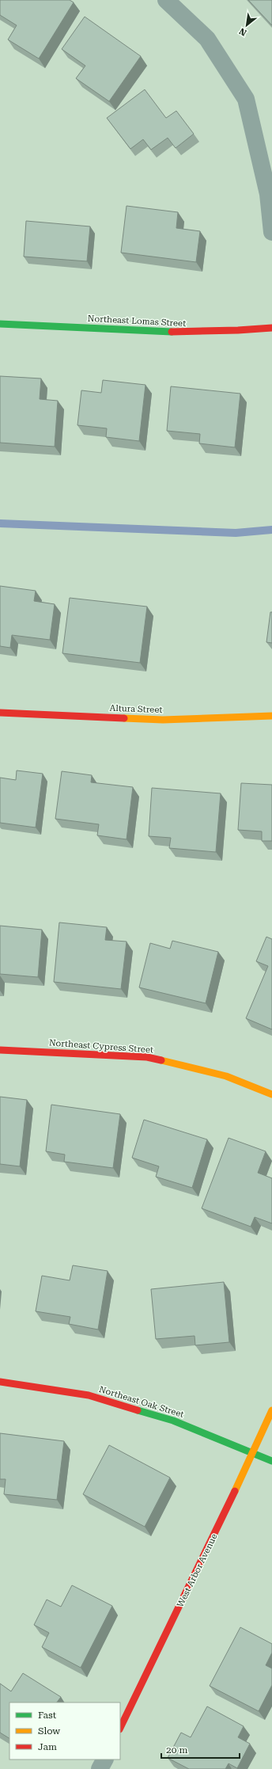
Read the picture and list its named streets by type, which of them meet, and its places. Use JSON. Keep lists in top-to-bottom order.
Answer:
{
  "streets": {
    "street": [
      "Northeast Lomas Street",
      "Altura Street",
      "Northeast Cypress Street",
      "Northeast Oak Street",
      "West Arbor Avenue"
    ]
  },
  "crossings": [
    ["Northeast Oak Street", "West Arbor Avenue"]
  ],
  "legend": ["Fast", "Slow", "Jam"],
  "scale_bar": "20 m",
  "north": "bottom left"
}
